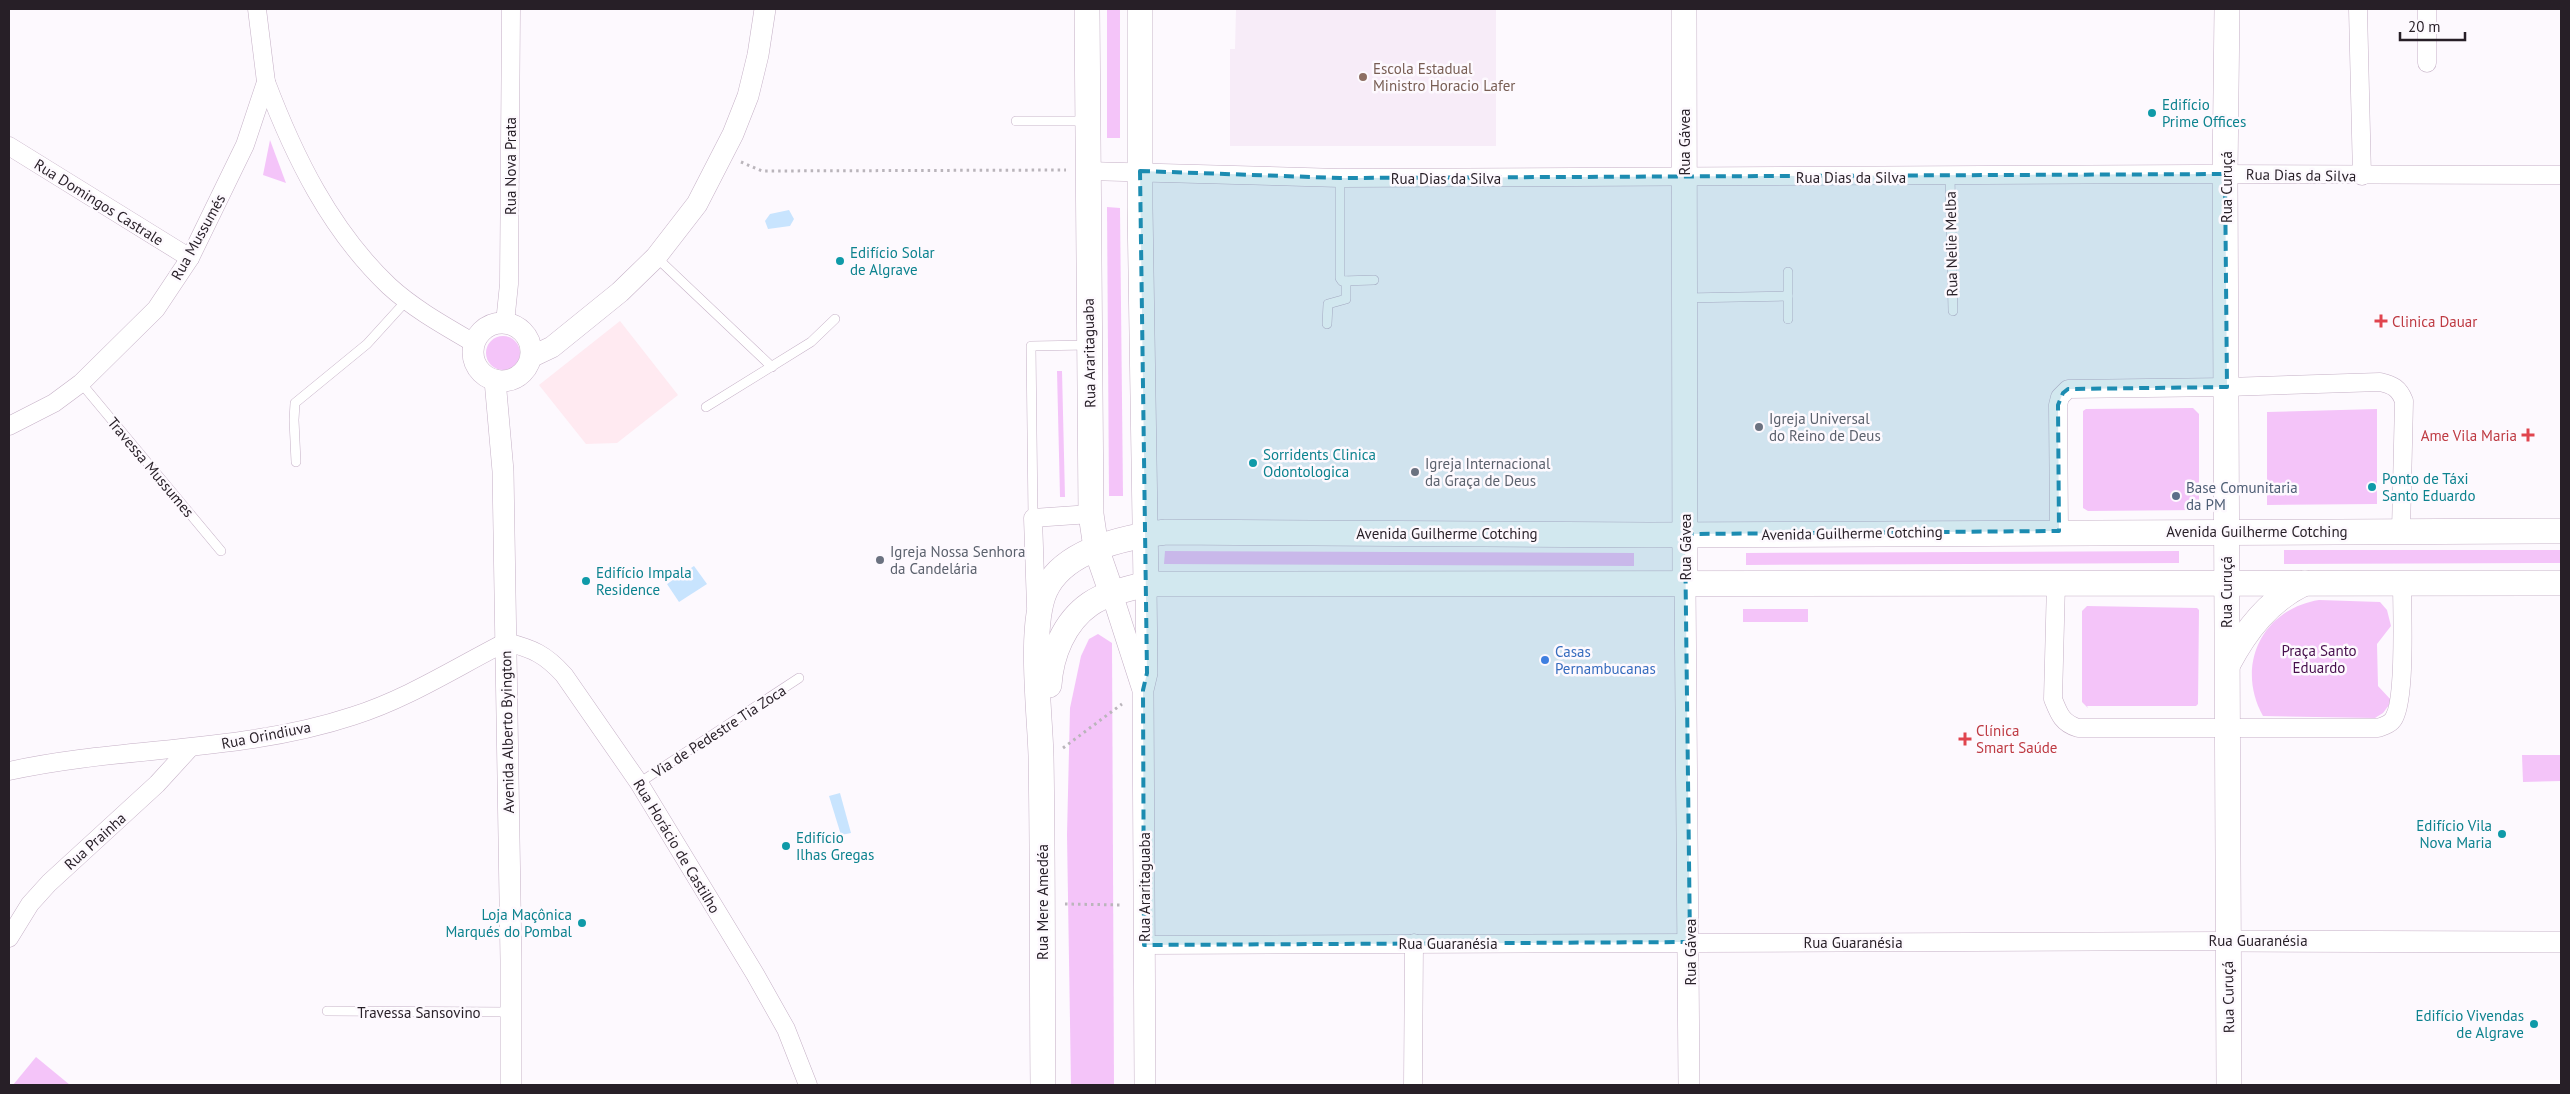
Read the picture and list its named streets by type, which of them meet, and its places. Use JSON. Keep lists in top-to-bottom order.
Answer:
{
  "streets": {
    "main road": [
      "Rua Gávea",
      "Rua Curuçá",
      "Rua Araritaguaba",
      "Avenida Guilherme Cotching",
      "Rua Mere Amedéa"
    ],
    "street": [
      "Rua Nova Prata",
      "Rua Dias da Silva",
      "Rua Domingos Castrale",
      "Rua Mussumés",
      "Avenida Alberto Byington",
      "Rua Orindiuva",
      "Rua Prainha",
      "Rua Horácio de Castilho",
      "Rua Guaranésia"
    ],
    "lane": [
      "Rua Nelie Melba",
      "Travessa Mussumes",
      "Via de Pedestre Tia Zoca",
      "Travessa Sansovino"
    ]
  },
  "crossings": [
    ["Rua Gávea", "Rua Dias da Silva"],
    ["Rua Gávea", "Avenida Guilherme Cotching"],
    ["Rua Gávea", "Rua Guaranésia"],
    ["Rua Nova Prata", "Avenida Alberto Byington"],
    ["Rua Dias da Silva", "Rua Curuçá"],
    ["Rua Dias da Silva", "Rua Nelie Melba"],
    ["Rua Dias da Silva", "Rua Araritaguaba"],
    ["Rua Curuçá", "Avenida Guilherme Cotching"],
    ["Rua Curuçá", "Rua Guaranésia"],
    ["Rua Domingos Castrale", "Rua Mussumés"],
    ["Rua Mussumés", "Travessa Mussumes"],
    ["Rua Araritaguaba", "Avenida Guilherme Cotching"],
    ["Rua Araritaguaba", "Rua Mere Amedéa"],
    ["Rua Araritaguaba", "Rua Guaranésia"],
    ["Avenida Guilherme Cotching", "Rua Mere Amedéa"],
    ["Via de Pedestre Tia Zoca", "Rua Horácio de Castilho"],
    ["Avenida Alberto Byington", "Rua Orindiuva"],
    ["Avenida Alberto Byington", "Rua Horácio de Castilho"],
    ["Avenida Alberto Byington", "Travessa Sansovino"],
    ["Rua Orindiuva", "Rua Prainha"],
    ["Rua Orindiuva", "Rua Horácio de Castilho"]
  ],
  "parks": ["Praça Santo Eduardo"],
  "places": {
    "other": [
      "Escola Estadual Ministro Horacio Lafer",
      "Edifício Prime Offices",
      "Edifício Solar de Algrave",
      "Igreja Universal do Reino de Deus",
      "Sorridents Clinica Odontologica",
      "Igreja Internacional da Graça de Deus",
      "Ponto de Táxi Santo Eduardo",
      "Base Comunitaria da PM",
      "Igreja Nossa Senhora da Candelária",
      "Edifício Impala Residence",
      "Casas Pernambucanas",
      "Edifício Vila Nova Maria",
      "Edifício Ilhas Gregas",
      "Loja Maçônica Marqués do Pombal",
      "Edifício Vivendas de Algrave"
    ],
    "health": ["Clinica Dauar", "Ame Vila Maria", "Clínica Smart Saúde"]
  },
  "scale_bar": "20 m"
}
